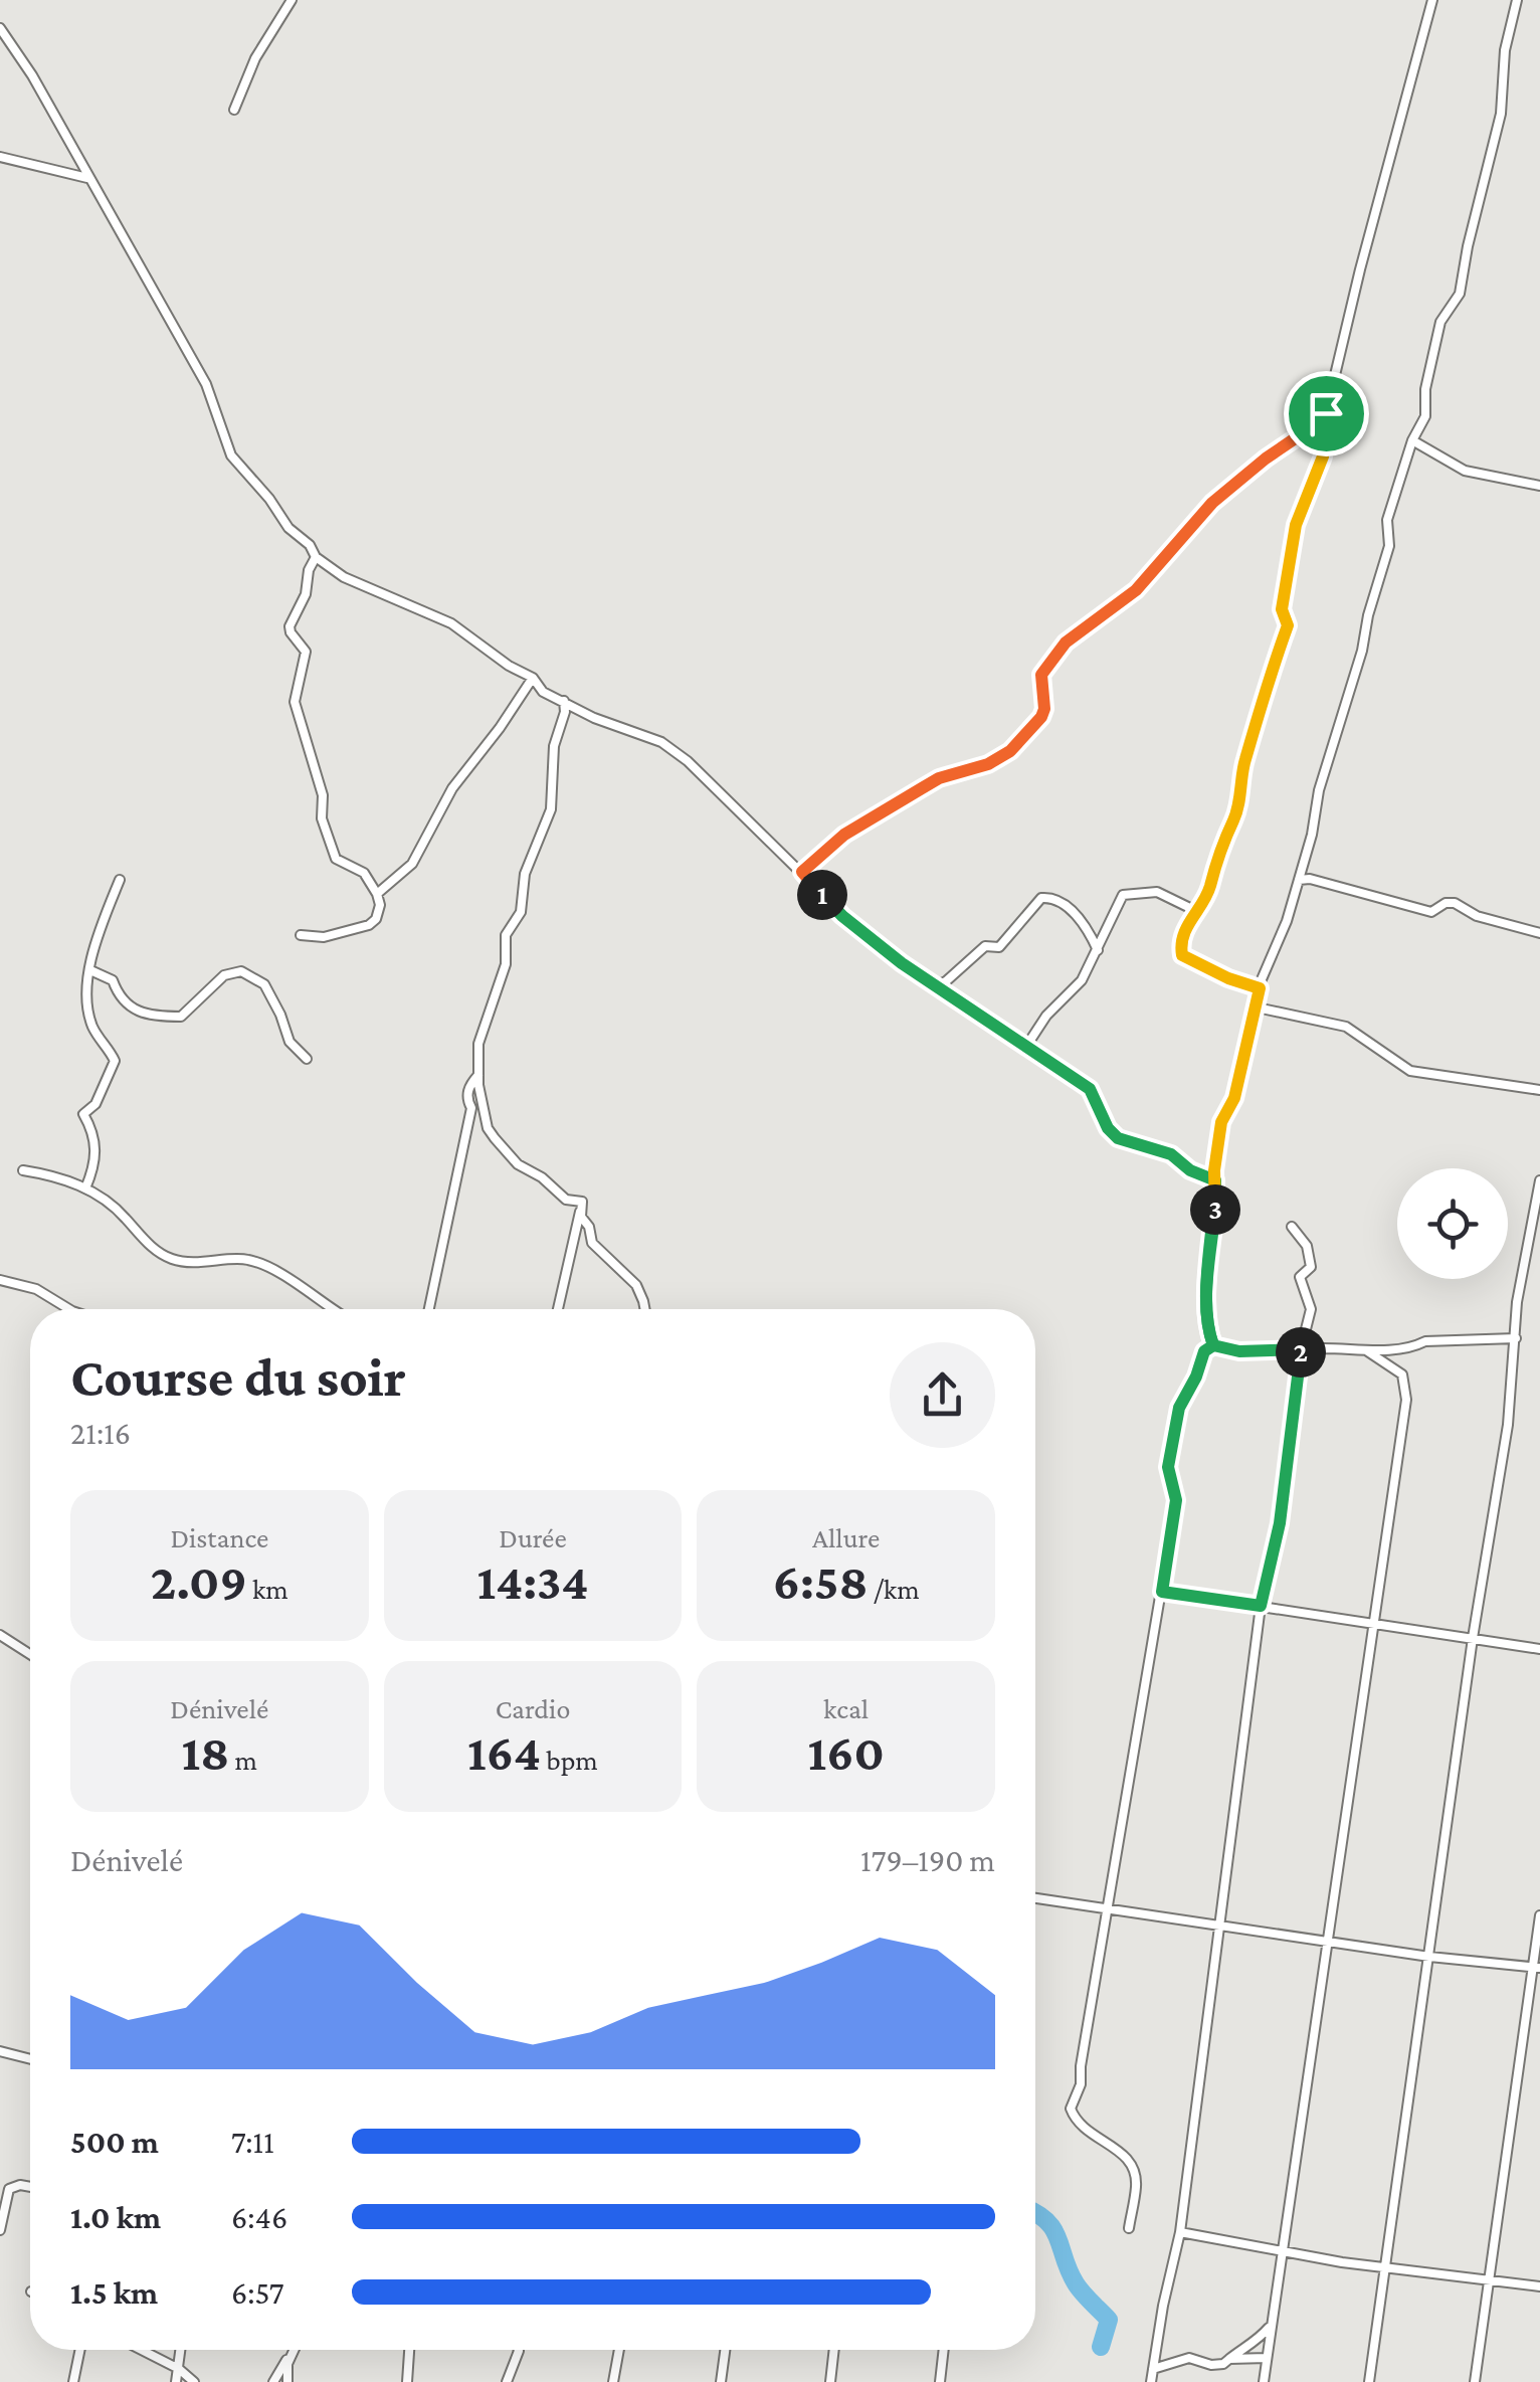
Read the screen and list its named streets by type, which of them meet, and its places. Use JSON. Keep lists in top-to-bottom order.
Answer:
{
  "page": {
    "pins": ["1", "3", "2"],
    "heading": ["Course du soir", "21:16"],
    "stats": [
      ["Distance", "2.09 km"],
      ["Durée", "14:34"],
      ["Allure", "6:58 /km"],
      ["Dénivelé", "18 m"],
      ["Cardio", "164 bpm"],
      ["kcal", "160"]
    ],
    "chart": ["Dénivelé", "179–190 m"],
    "list": [
      {
        "name": "500 m",
        "note": "7:11"
      },
      {
        "name": "1.0 km",
        "note": "6:46"
      },
      {
        "name": "1.5 km",
        "note": "6:57"
      }
    ]
  }
}
